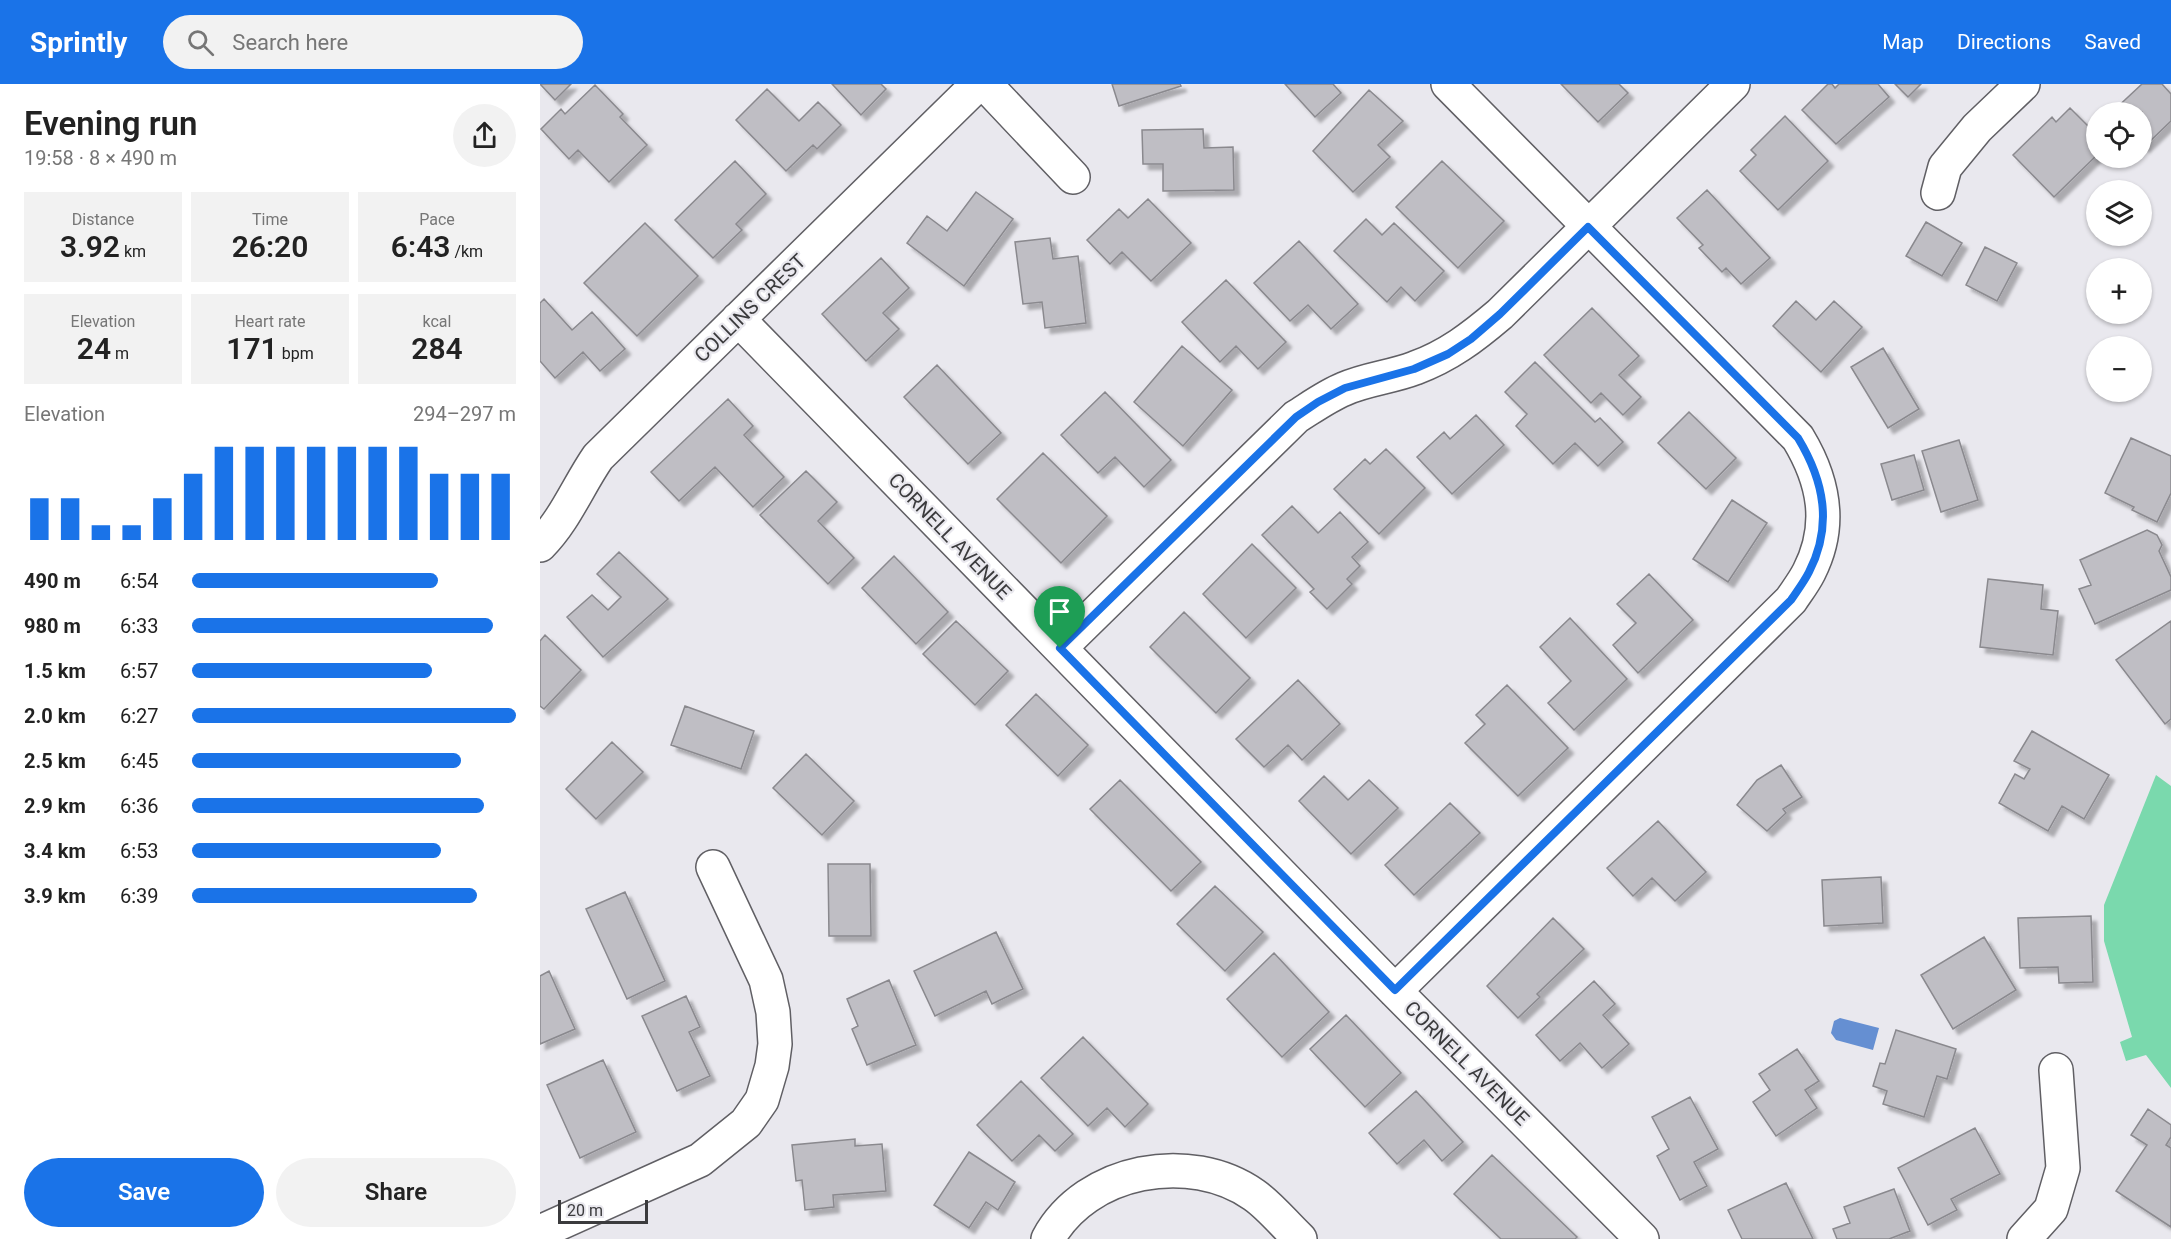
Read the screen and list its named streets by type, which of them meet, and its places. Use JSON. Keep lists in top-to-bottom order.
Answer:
{
  "streets": {
    "street": ["COLLINS CREST", "CORNELL AVENUE"]
  },
  "crossings": [
    ["COLLINS CREST", "CORNELL AVENUE"]
  ],
  "scale_bar": "20 m",
  "page": {
    "header": "Sprintly",
    "search": "Search here",
    "nav": ["Map", "Directions", "Saved"],
    "heading": ["Evening run", "19:58 · 8 × 490 m"],
    "map_buttons": ["+", "−"],
    "stats": [
      ["Distance", "3.92 km"],
      ["Time", "26:20"],
      ["Pace", "6:43 /km"],
      ["Elevation", "24 m"],
      ["Heart rate", "171 bpm"],
      ["kcal", "284"]
    ],
    "chart": ["Elevation", "294–297 m"],
    "list": [
      {
        "name": "490 m",
        "note": "6:54"
      },
      {
        "name": "980 m",
        "note": "6:33"
      },
      {
        "name": "1.5 km",
        "note": "6:57"
      },
      {
        "name": "2.0 km",
        "note": "6:27"
      },
      {
        "name": "2.5 km",
        "note": "6:45"
      },
      {
        "name": "2.9 km",
        "note": "6:36"
      },
      {
        "name": "3.4 km",
        "note": "6:53"
      },
      {
        "name": "3.9 km",
        "note": "6:39"
      }
    ],
    "buttons": ["Save", "Share"],
    "scale": "20 m"
  }
}
